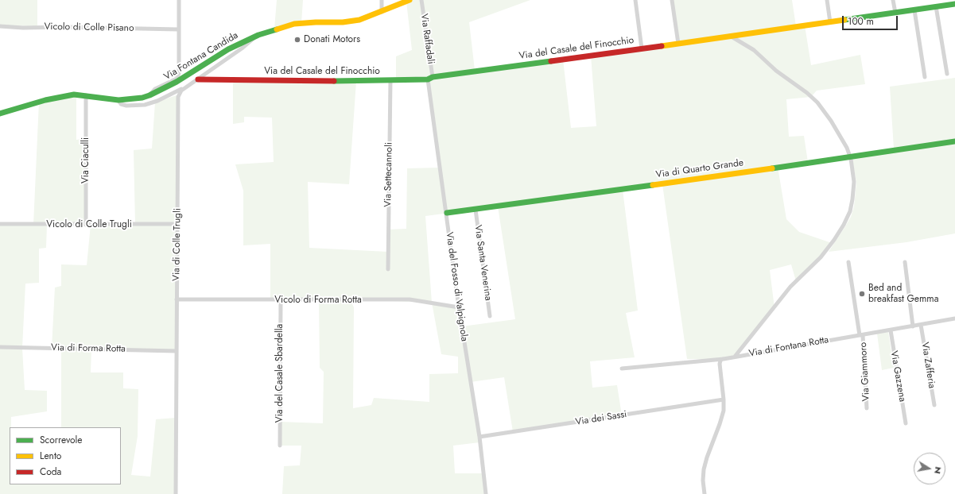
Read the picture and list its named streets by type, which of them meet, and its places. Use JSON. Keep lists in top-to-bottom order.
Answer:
{
  "streets": {
    "street": [
      "Vicolo di Colle Pisano",
      "Via Raffadali",
      "Via del Casale del Finocchio",
      "Via Fontana Candida",
      "Via Ciaculli",
      "Via di Quarto Grande",
      "Via Settecannoli",
      "Vicolo di Colle Trugli",
      "Via di Colle Trugli",
      "Via Santa Venerina",
      "Via del Fosso di Valpignola",
      "Vicolo di Forma Rotta",
      "Via di Fontana Rotta",
      "Via di Forma Rotta",
      "Via Zafferia",
      "Via Giammoro",
      "Via del Casale Sbardella",
      "Via Gazzena",
      "Via dei Sassi"
    ]
  },
  "crossings": [
    ["Via Raffadali", "Via del Casale del Finocchio"],
    ["Via Raffadali", "Via del Fosso di Valpignola"],
    ["Via del Casale del Finocchio", "Via Settecannoli"],
    ["Via del Casale del Finocchio", "Via di Colle Trugli"],
    ["Via del Casale del Finocchio", "Via del Fosso di Valpignola"],
    ["Via Fontana Candida", "Via Ciaculli"],
    ["Via Fontana Candida", "Via di Colle Trugli"],
    ["Via Ciaculli", "Vicolo di Colle Trugli"],
    ["Via di Quarto Grande", "Via Santa Venerina"],
    ["Via di Quarto Grande", "Via del Fosso di Valpignola"],
    ["Vicolo di Colle Trugli", "Via di Colle Trugli"],
    ["Via di Colle Trugli", "Vicolo di Forma Rotta"],
    ["Via di Colle Trugli", "Via di Forma Rotta"],
    ["Via del Fosso di Valpignola", "Vicolo di Forma Rotta"],
    ["Via del Fosso di Valpignola", "Via dei Sassi"],
    ["Vicolo di Forma Rotta", "Via del Casale Sbardella"],
    ["Via di Fontana Rotta", "Via Zafferia"],
    ["Via di Fontana Rotta", "Via Giammoro"],
    ["Via di Fontana Rotta", "Via Gazzena"]
  ],
  "places": ["Donati Motors", "Bed and breakfast Gemma"],
  "legend": ["Scorrevole", "Lento", "Coda"],
  "scale_bar": "100 m",
  "north": "right"
}
